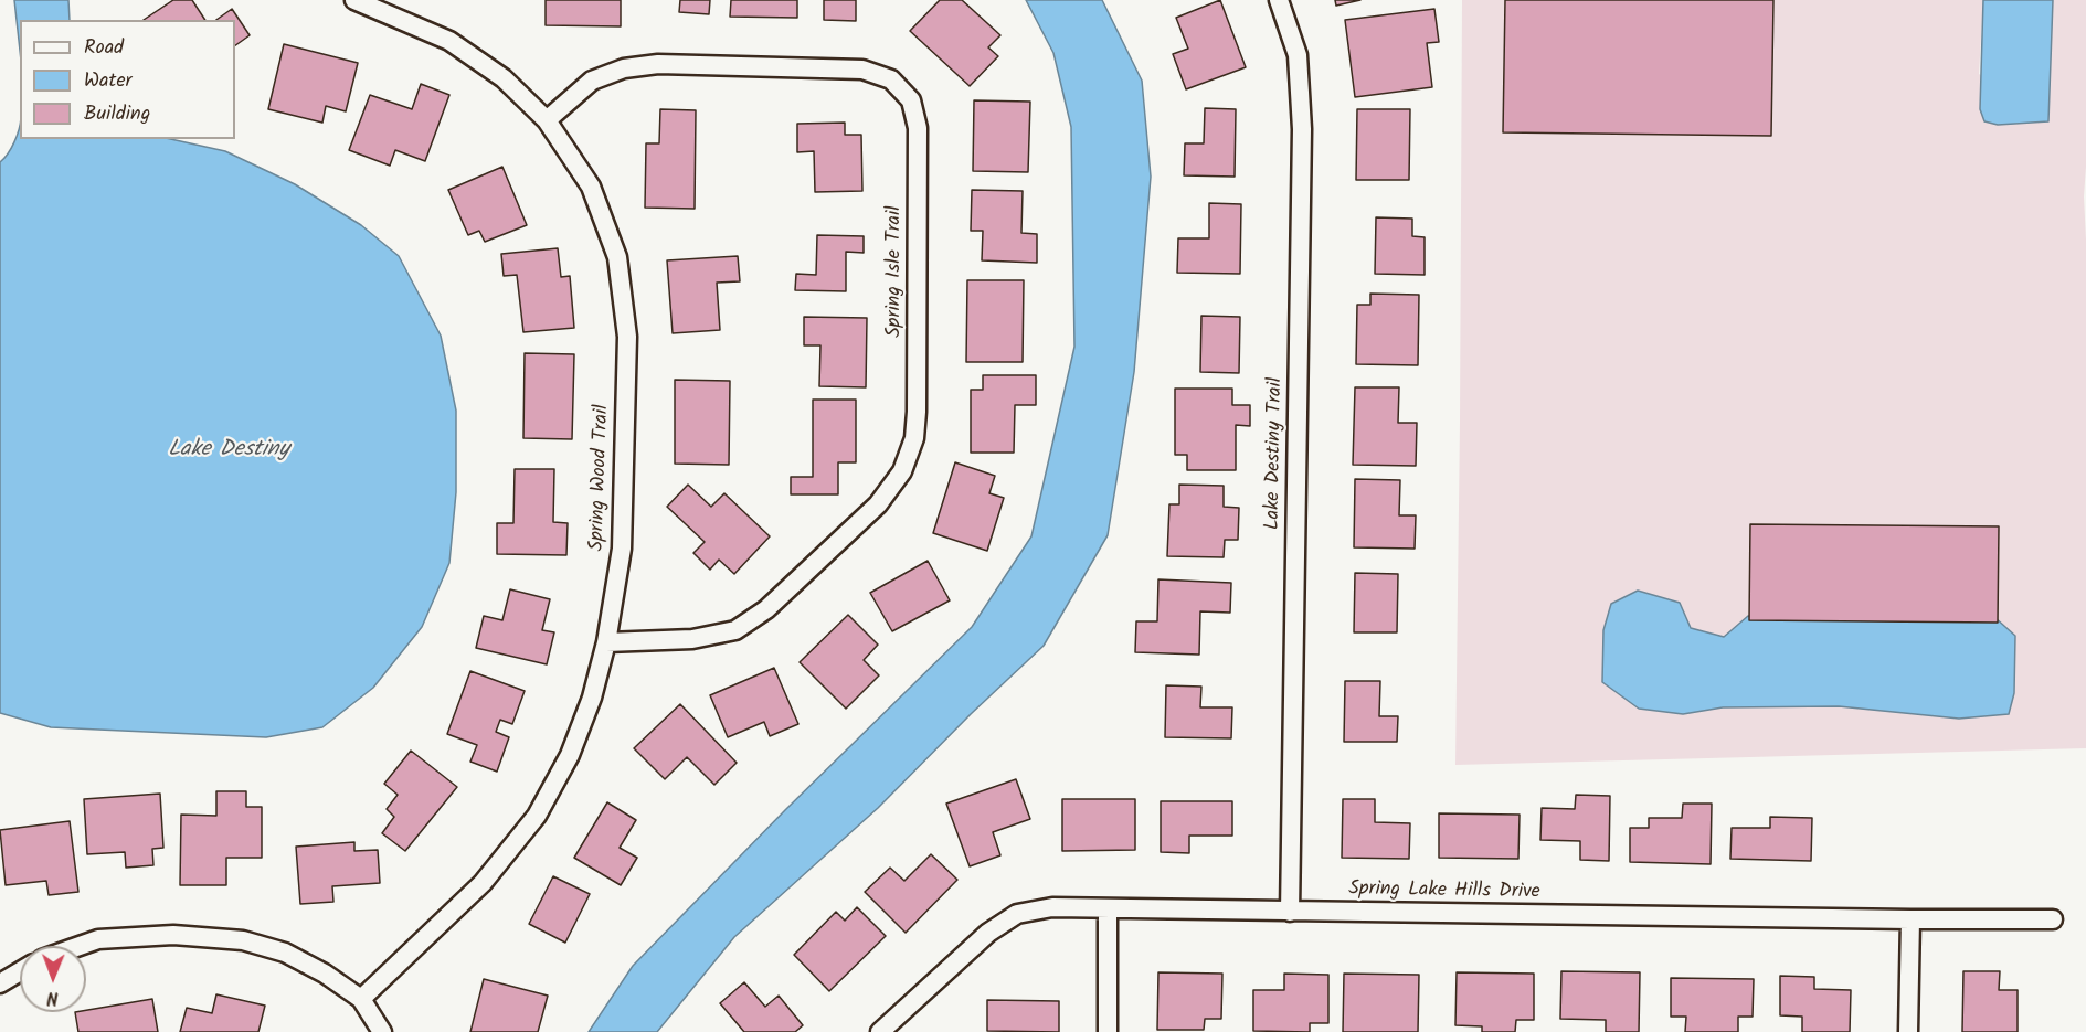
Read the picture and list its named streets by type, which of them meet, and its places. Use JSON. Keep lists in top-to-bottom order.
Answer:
{
  "streets": {
    "street": [
      "Spring Isle Trail",
      "Lake Destiny Trail",
      "Spring Wood Trail",
      "Spring Lake Hills Drive"
    ]
  },
  "crossings": [
    ["Spring Isle Trail", "Spring Wood Trail"],
    ["Lake Destiny Trail", "Spring Lake Hills Drive"]
  ],
  "water": ["Lake Destiny"],
  "legend": ["Road", "Water", "Building"],
  "north": "bottom"
}
